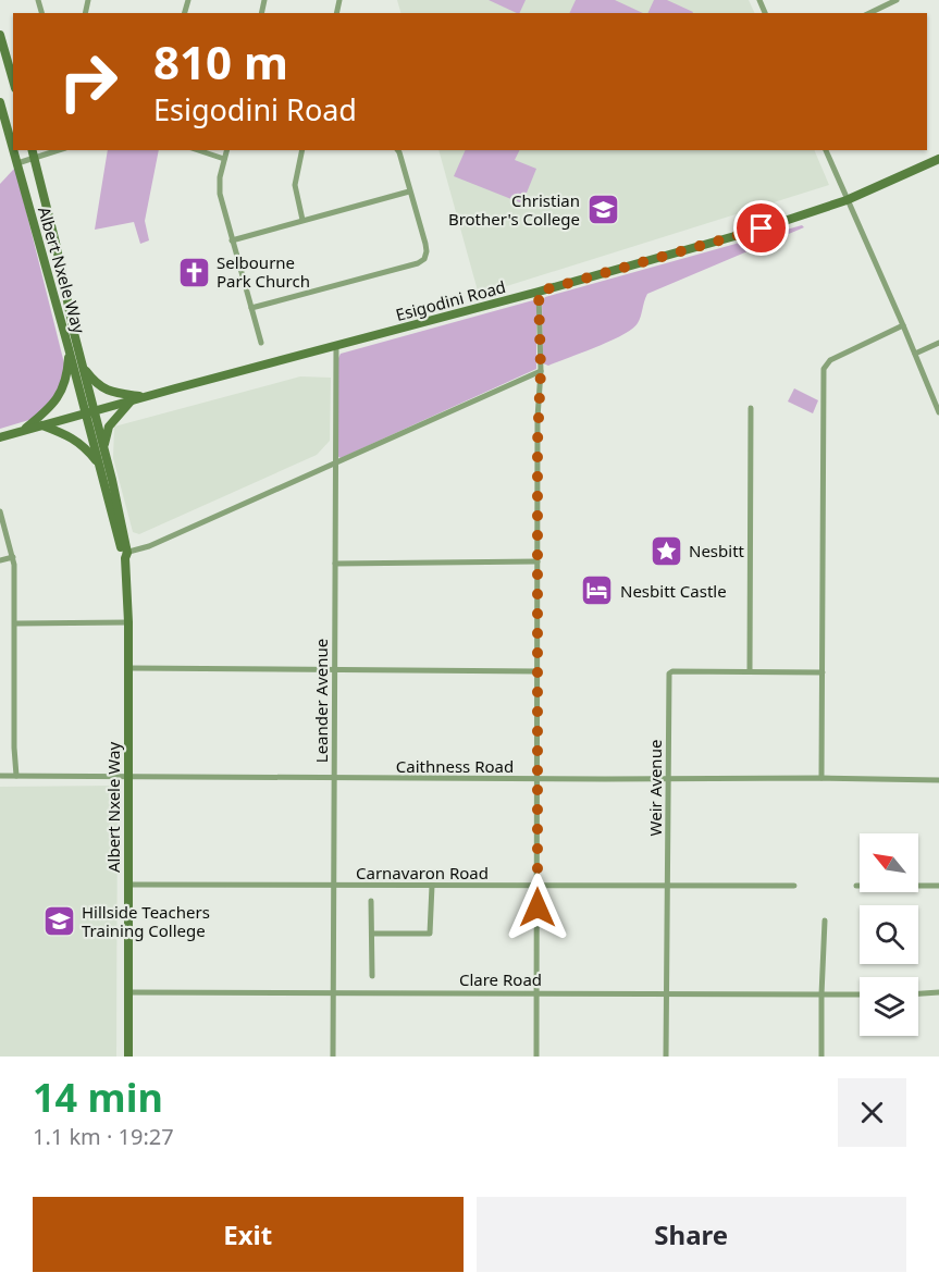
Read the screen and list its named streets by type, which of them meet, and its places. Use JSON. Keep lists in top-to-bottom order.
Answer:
{
  "streets": {
    "main road": ["Albert Nxele Way", "Esigodini Road"],
    "street": [
      "Leander Avenue",
      "Caithness Road",
      "Weir Avenue",
      "Carnavaron Road",
      "Clare Road"
    ]
  },
  "crossings": [
    ["Albert Nxele Way", "Esigodini Road"],
    ["Albert Nxele Way", "Caithness Road"],
    ["Albert Nxele Way", "Carnavaron Road"],
    ["Albert Nxele Way", "Clare Road"],
    ["Esigodini Road", "Leander Avenue"],
    ["Leander Avenue", "Caithness Road"],
    ["Leander Avenue", "Carnavaron Road"],
    ["Leander Avenue", "Clare Road"],
    ["Caithness Road", "Weir Avenue"],
    ["Weir Avenue", "Carnavaron Road"],
    ["Weir Avenue", "Clare Road"]
  ],
  "places": {
    "school or university": ["Christian Brother's College", "Hillside Teachers Training College"],
    "church": ["Selbourne Park Church"],
    "place": ["Nesbitt"],
    "hotel": ["Nesbitt Castle"]
  },
  "north": "top left",
  "page": {
    "turn": ["810 m", "Esigodini Road"],
    "heading": ["14 min", "1.1 km · 19:27"],
    "buttons": ["Exit", "Share"]
  }
}
